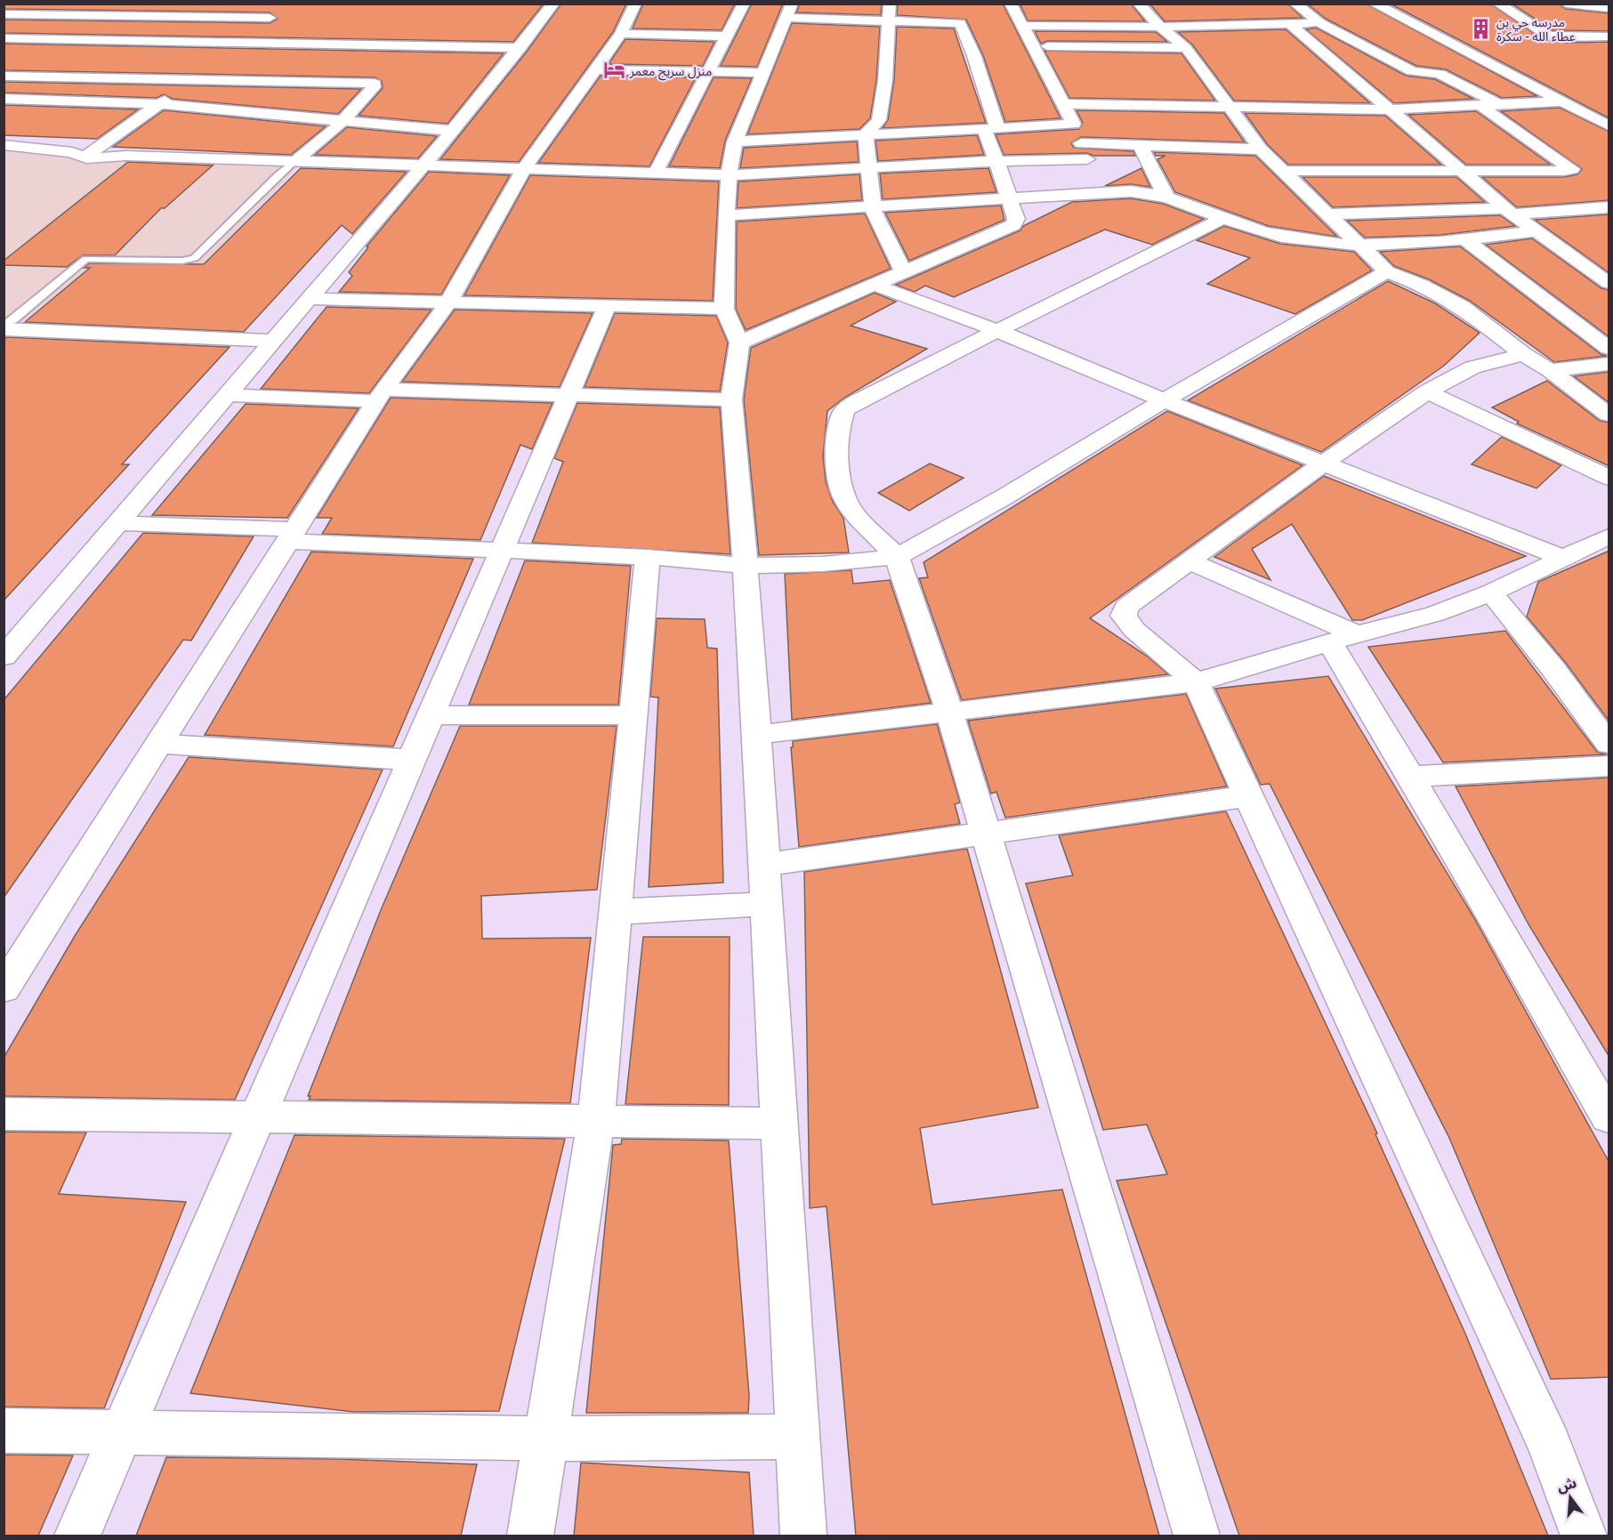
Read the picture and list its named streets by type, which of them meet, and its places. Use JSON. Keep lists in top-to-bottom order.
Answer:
{
  "places": {
    "building": ["مدرسه حي بن عطاء الله - سكرة"],
    "hotel": ["منزل سريح معمر"]
  },
  "north": "top"
}
